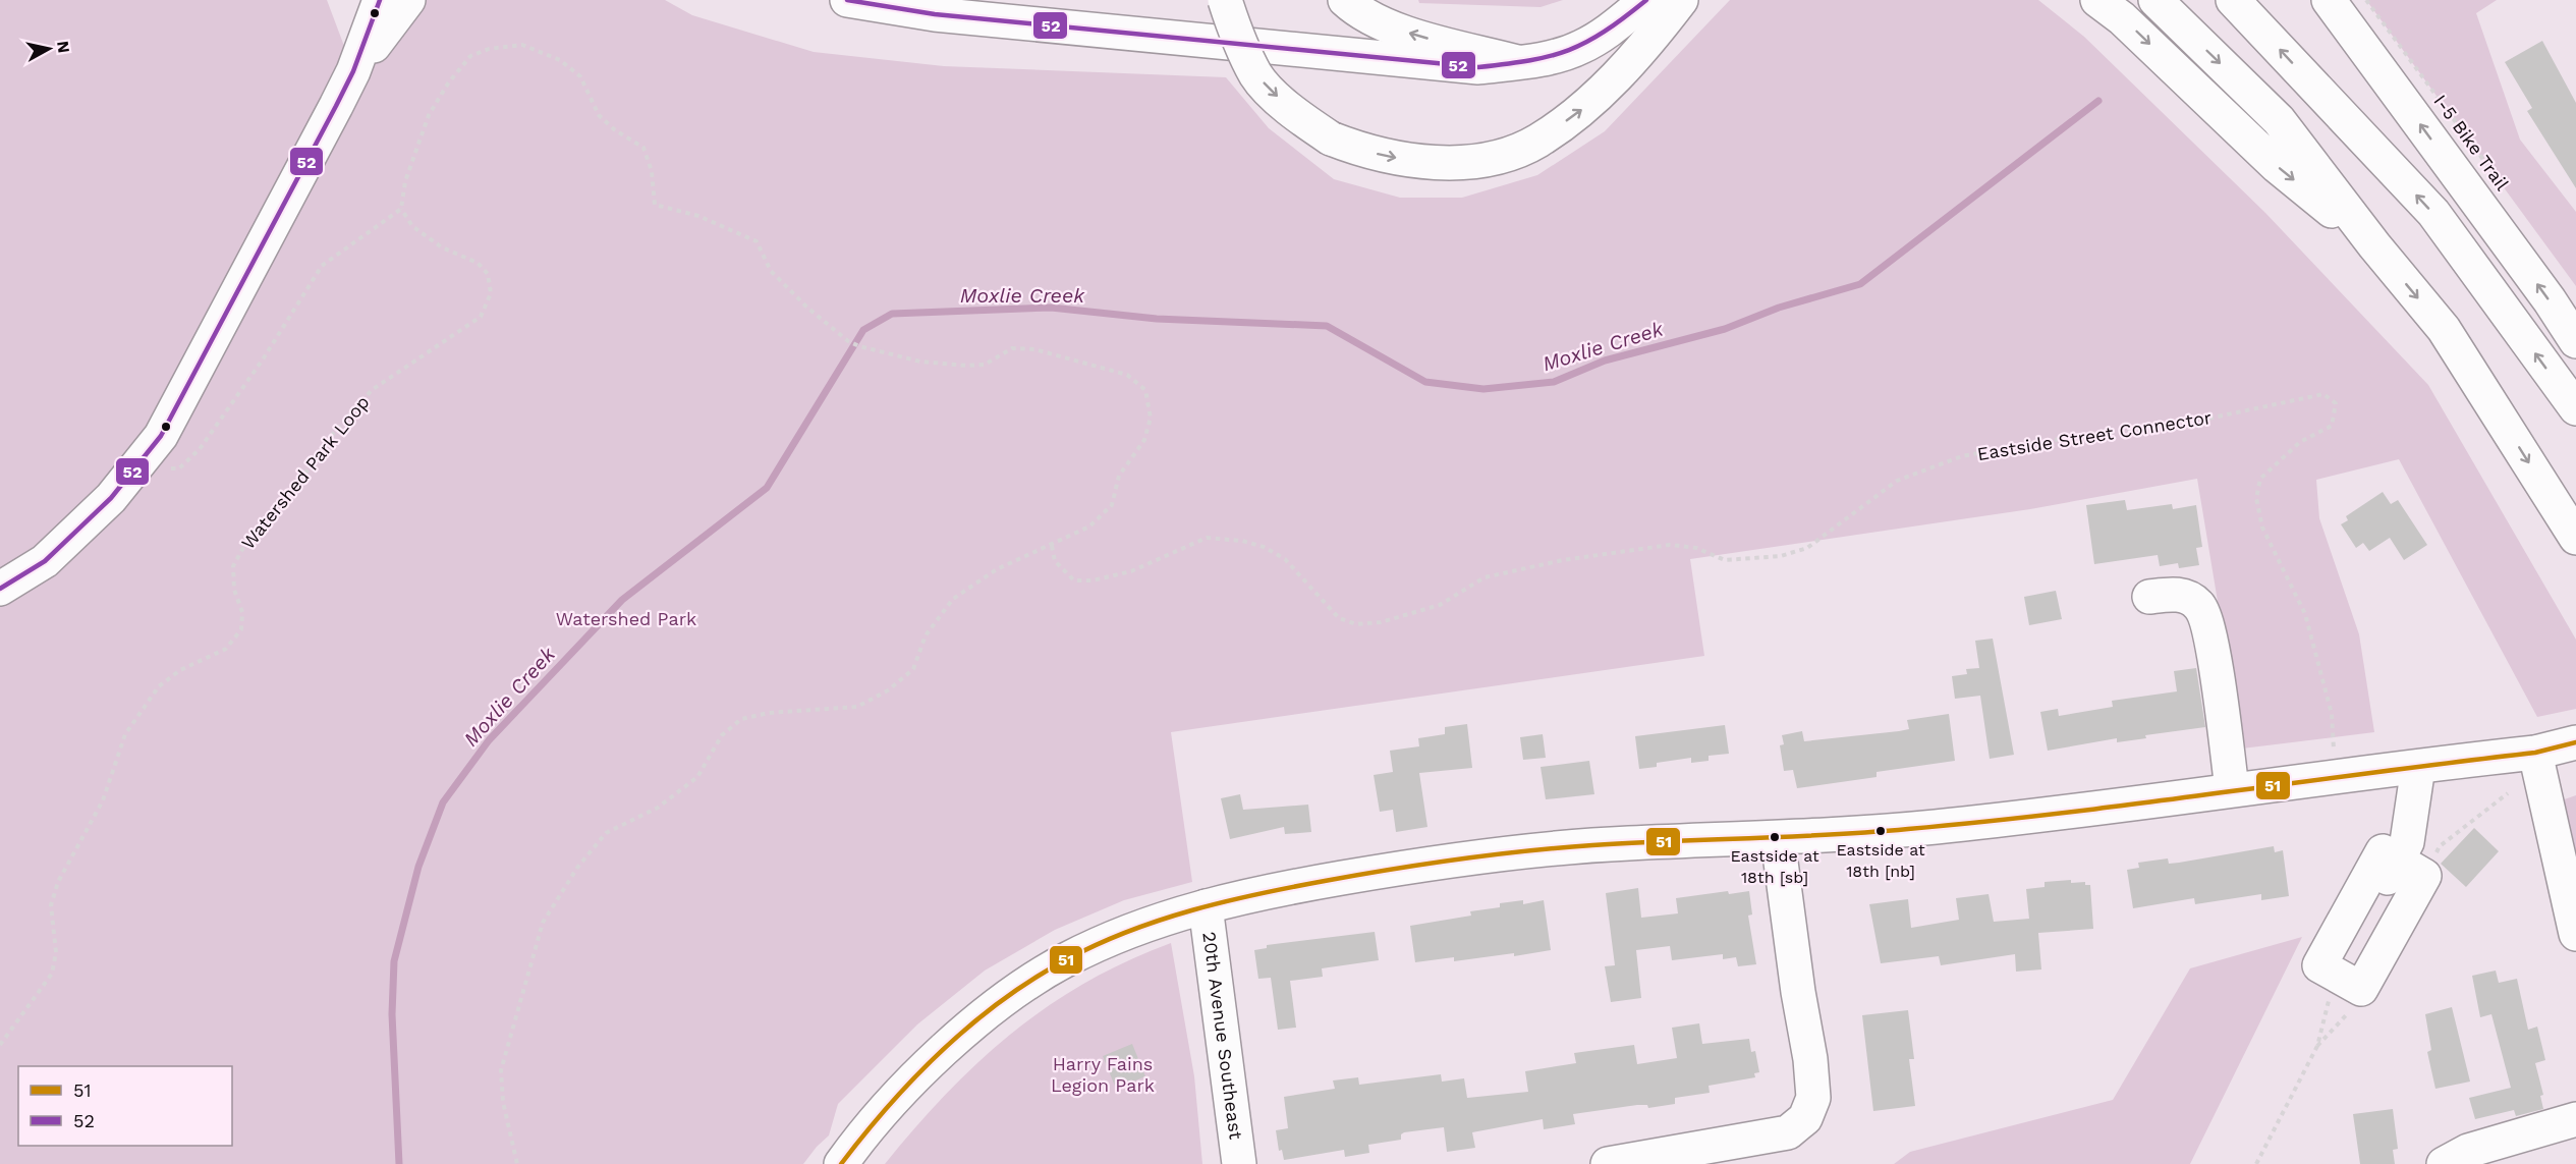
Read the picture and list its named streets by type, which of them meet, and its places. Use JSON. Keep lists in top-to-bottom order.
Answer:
{
  "streets": {
    "main road": ["20th Avenue Southeast"],
    "path": ["I-5 Bike Trail", "Eastside Street Connector", "Watershed Park Loop"]
  },
  "water": ["Moxlie Creek"],
  "parks": ["Watershed Park", "Harry Fains Legion Park"],
  "places": ["Eastside at 18th [nb]", "Eastside at 18th [sb]"],
  "lines": ["transit line 52", "transit line 51"],
  "legend": ["51", "52"],
  "north": "right"
}
